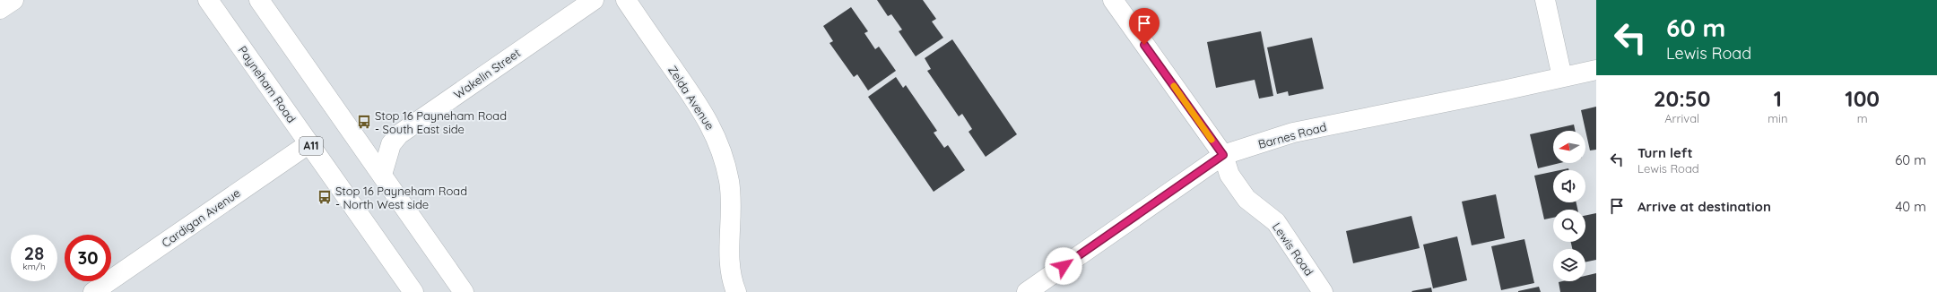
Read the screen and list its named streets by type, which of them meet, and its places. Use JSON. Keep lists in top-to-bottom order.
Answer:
{
  "streets": {
    "street": [
      "Wakelin Street",
      "Payneham Road",
      "Zelda Avenue",
      "Barnes Road",
      "A11",
      "Cardigan Avenue",
      "Lewis Road"
    ]
  },
  "crossings": [
    ["Payneham Road", "Cardigan Avenue"],
    ["Barnes Road", "Lewis Road"]
  ],
  "places": {
    "bus stop": ["Stop 16 Payneham Road - South East side", "Stop 16 Payneham Road - North West side"]
  },
  "north": "left",
  "page": {
    "turn": ["60 m", "Lewis Road"],
    "eta": [
      "20:50",
      "Arrival",
      "1",
      "min",
      "100",
      "m"
    ],
    "list": [
      {
        "name": "Turn left",
        "note": "Lewis Road",
        "value": "60 m"
      },
      {
        "name": "Arrive at destination",
        "value": "40 m"
      }
    ],
    "speed": "28 km/h",
    "limit": "30"
  }
}
